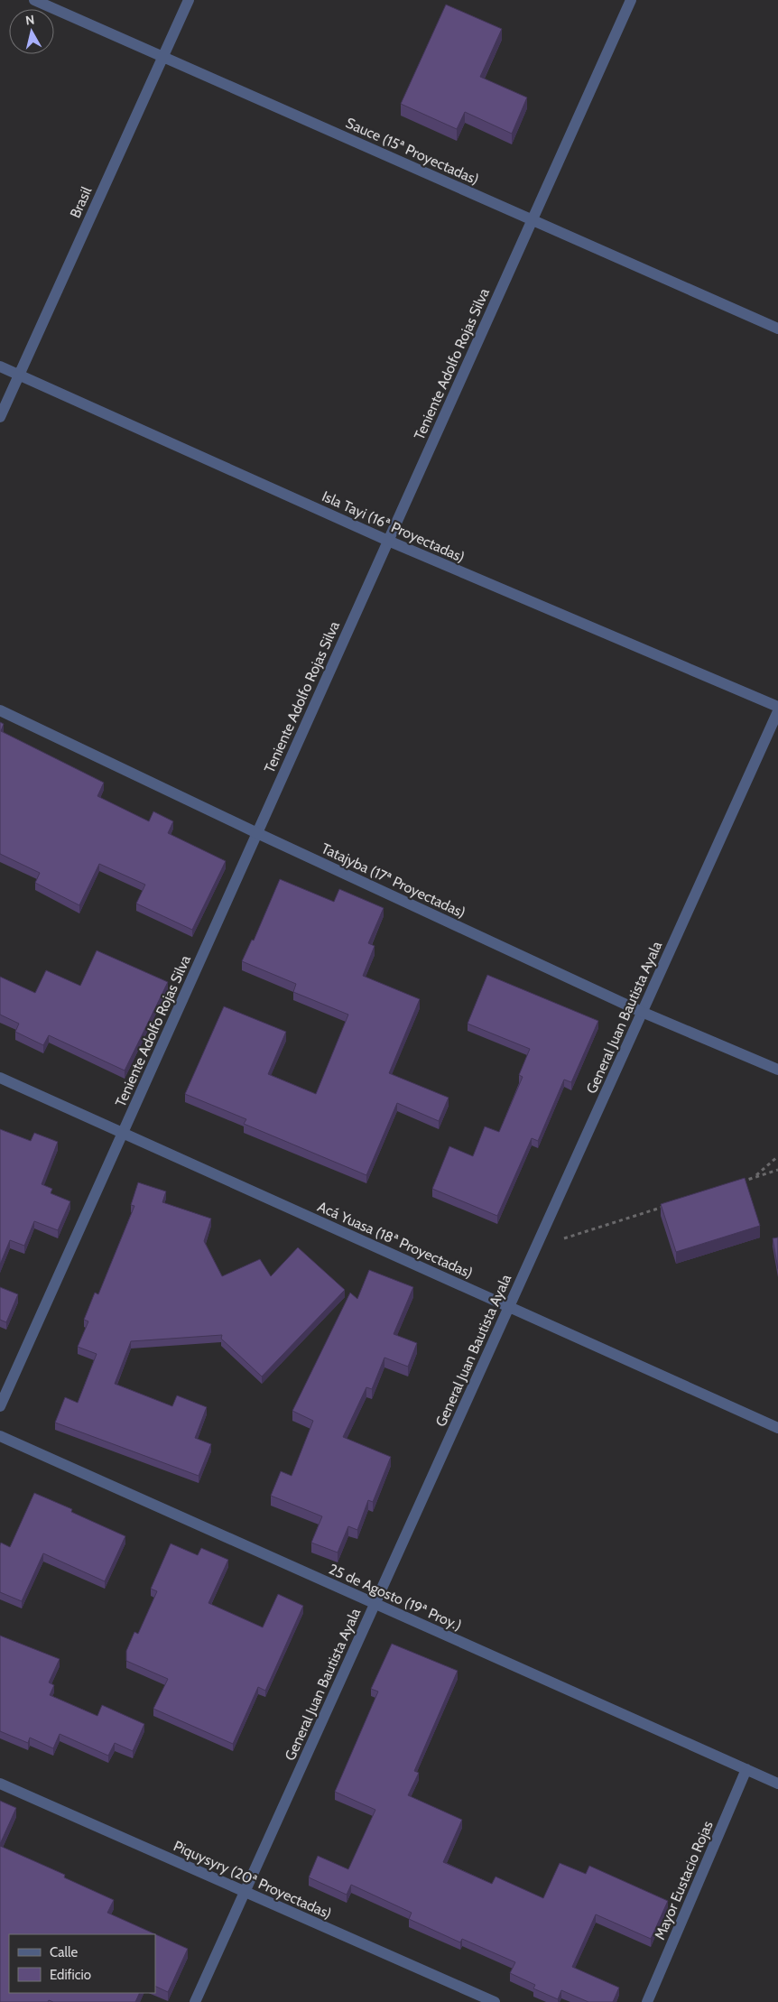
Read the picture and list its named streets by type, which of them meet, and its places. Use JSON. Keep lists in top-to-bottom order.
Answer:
{
  "streets": {
    "street": [
      "Sauce (15ª Proyectadas)",
      "Brasil",
      "Teniente Adolfo Rojas Silva",
      "Isla Tayi (16ª Proyectadas)",
      "Tatajyba (17ª Proyectadas)",
      "General Juan Bautista Ayala",
      "Acá Yuasa (18ª Proyectadas)",
      "25 de Agosto (19ª Proy.)",
      "Piquysyry (20ª Proyectadas)",
      "Mayor Eustacio Rojas"
    ]
  },
  "crossings": [
    ["Sauce (15ª Proyectadas)", "Brasil"],
    ["Sauce (15ª Proyectadas)", "Teniente Adolfo Rojas Silva"],
    ["Brasil", "Isla Tayi (16ª Proyectadas)"],
    ["Teniente Adolfo Rojas Silva", "Isla Tayi (16ª Proyectadas)"],
    ["Teniente Adolfo Rojas Silva", "Tatajyba (17ª Proyectadas)"],
    ["Teniente Adolfo Rojas Silva", "Acá Yuasa (18ª Proyectadas)"],
    ["Tatajyba (17ª Proyectadas)", "General Juan Bautista Ayala"],
    ["General Juan Bautista Ayala", "Acá Yuasa (18ª Proyectadas)"],
    ["General Juan Bautista Ayala", "25 de Agosto (19ª Proy.)"],
    ["General Juan Bautista Ayala", "Piquysyry (20ª Proyectadas)"],
    ["25 de Agosto (19ª Proy.)", "Mayor Eustacio Rojas"]
  ],
  "legend": ["Calle", "Edificio"],
  "north": "top"
}
